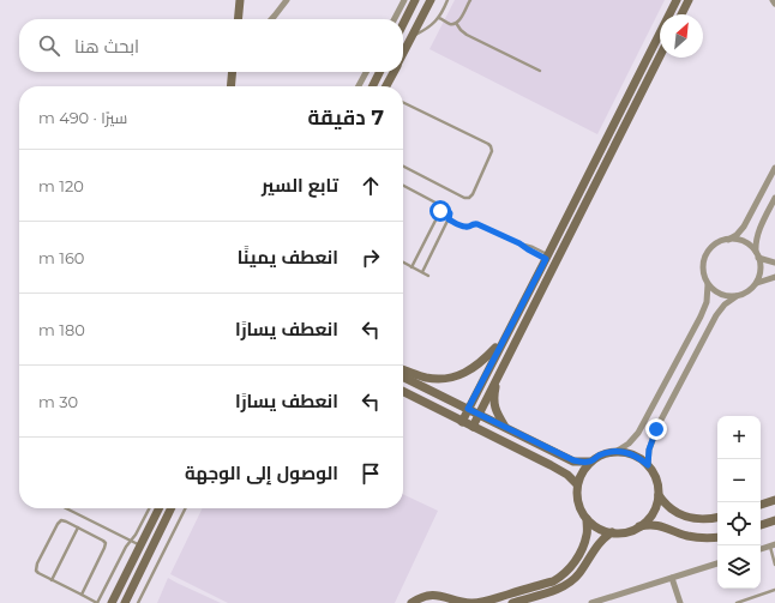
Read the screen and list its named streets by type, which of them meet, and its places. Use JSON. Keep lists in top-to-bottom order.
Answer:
{
  "north": "top right",
  "page": {
    "search": "ابحث هنا",
    "heading": ["7 دقيقة", "سيرًا · 490 m"],
    "list": [
      ["تابع السير", "120 m"],
      ["انعطف يمينًا", "160 m"],
      ["انعطف يسارًا", "180 m"],
      ["انعطف يسارًا", "30 m"],
      "الوصول إلى الوجهة"
    ],
    "map_buttons": ["+", "−"]
  }
}
